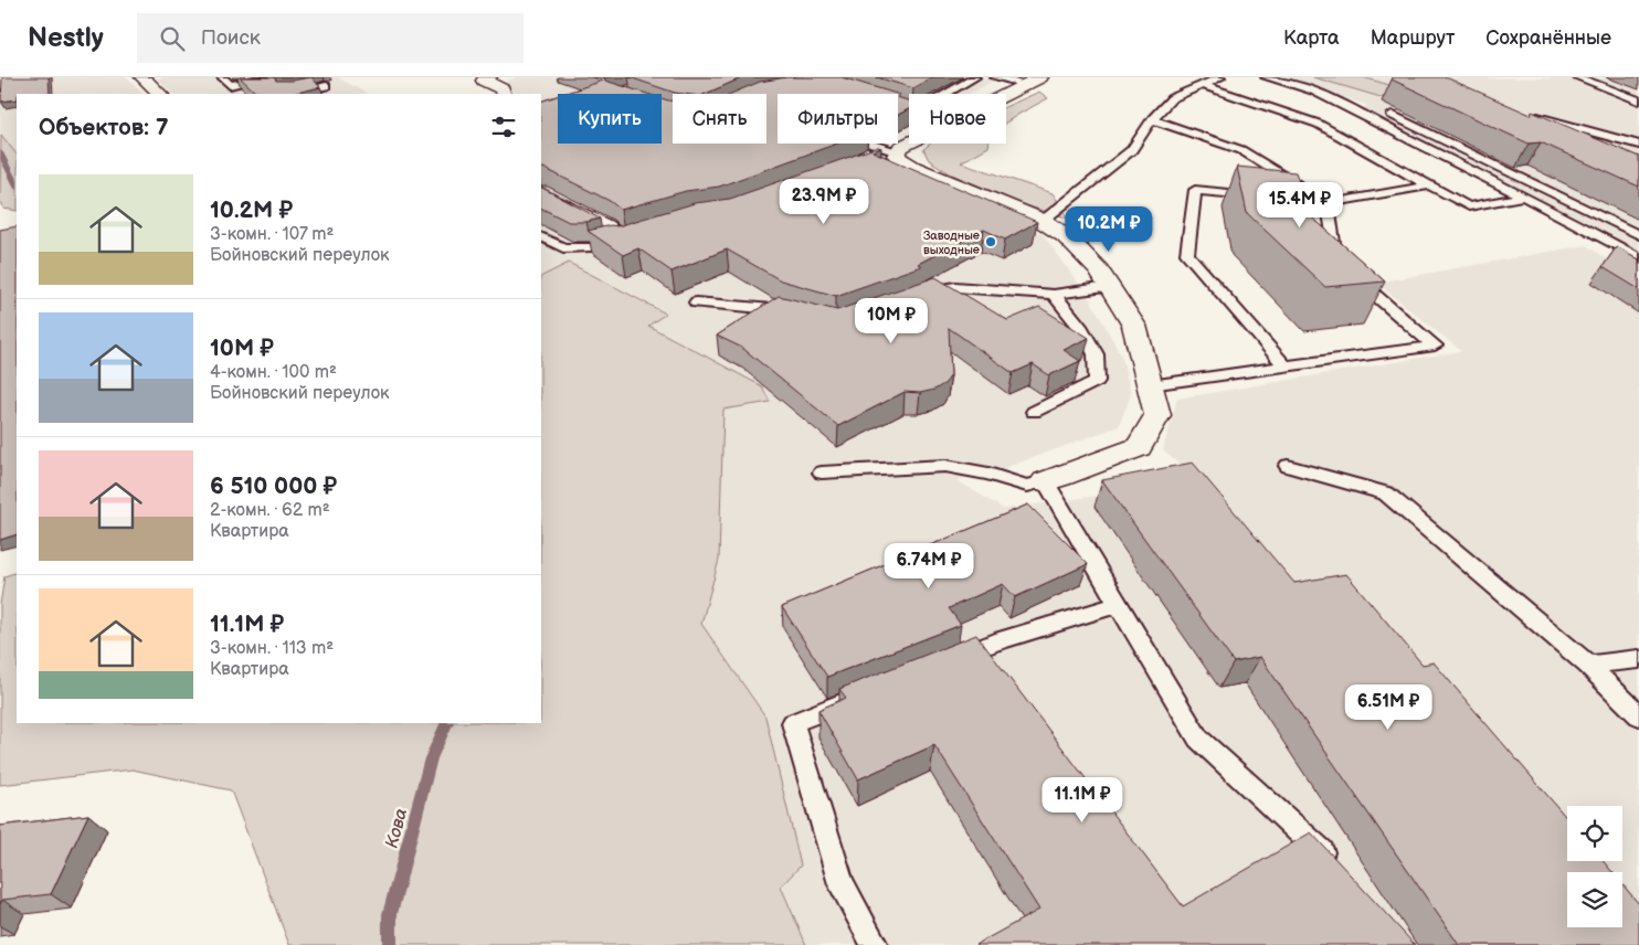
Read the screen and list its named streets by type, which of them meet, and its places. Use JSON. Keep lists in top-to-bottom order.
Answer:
{
  "water": ["Кова"],
  "places": ["Заводные выходные"],
  "page": {
    "header": "Nestly",
    "search": "Поиск",
    "nav": ["Карта", "Маршрут", "Сохранённые"],
    "chip": [
      "Купить",
      "Снять",
      "Фильтры",
      "Новое"
    ],
    "heading": "Объектов: 7",
    "list": [
      {
        "name": "10.2M ₽",
        "note": "3-комн. · 107 m² · Бойновский переулок"
      },
      {
        "name": "10M ₽",
        "note": "4-комн. · 100 m² · Бойновский переулок"
      },
      {
        "name": "6 510 000 ₽",
        "note": "2-комн. · 62 m² · Квартира"
      },
      {
        "name": "11.1M ₽",
        "note": "3-комн. · 113 m² · Квартира"
      }
    ],
    "price": [
      "23.9M ₽",
      "15.4M ₽",
      "10.2M ₽",
      "10M ₽",
      "6.74M ₽",
      "6.51M ₽",
      "11.1M ₽"
    ]
  }
}
